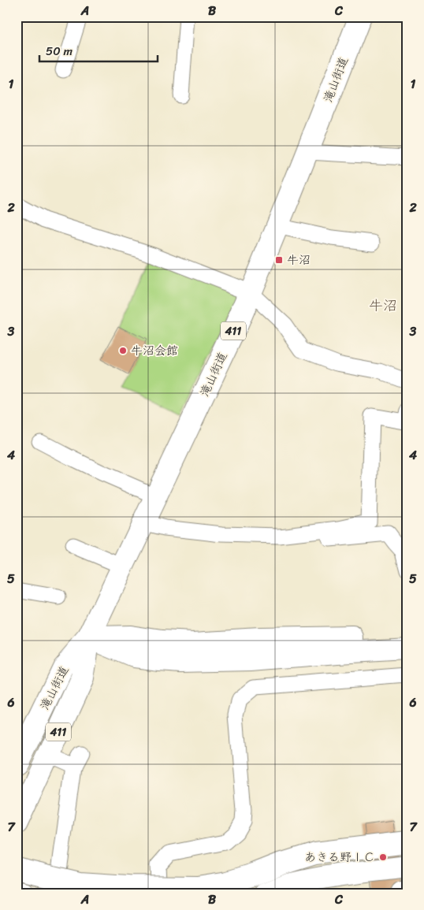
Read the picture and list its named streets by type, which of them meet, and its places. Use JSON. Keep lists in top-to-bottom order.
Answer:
{
  "streets": {
    "highway": ["滝山街道", "411"]
  },
  "districts": ["牛沼"],
  "places": {
    "transit": ["牛沼"],
    "other": ["牛沼会館", "あきる野ＩＣ"]
  },
  "scale_bar": "50 m",
  "grid": {
    "columns": ["A", "B", "C"],
    "rows": [
      "1",
      "2",
      "3",
      "4",
      "5",
      "6",
      "7"
    ]
  }
}
